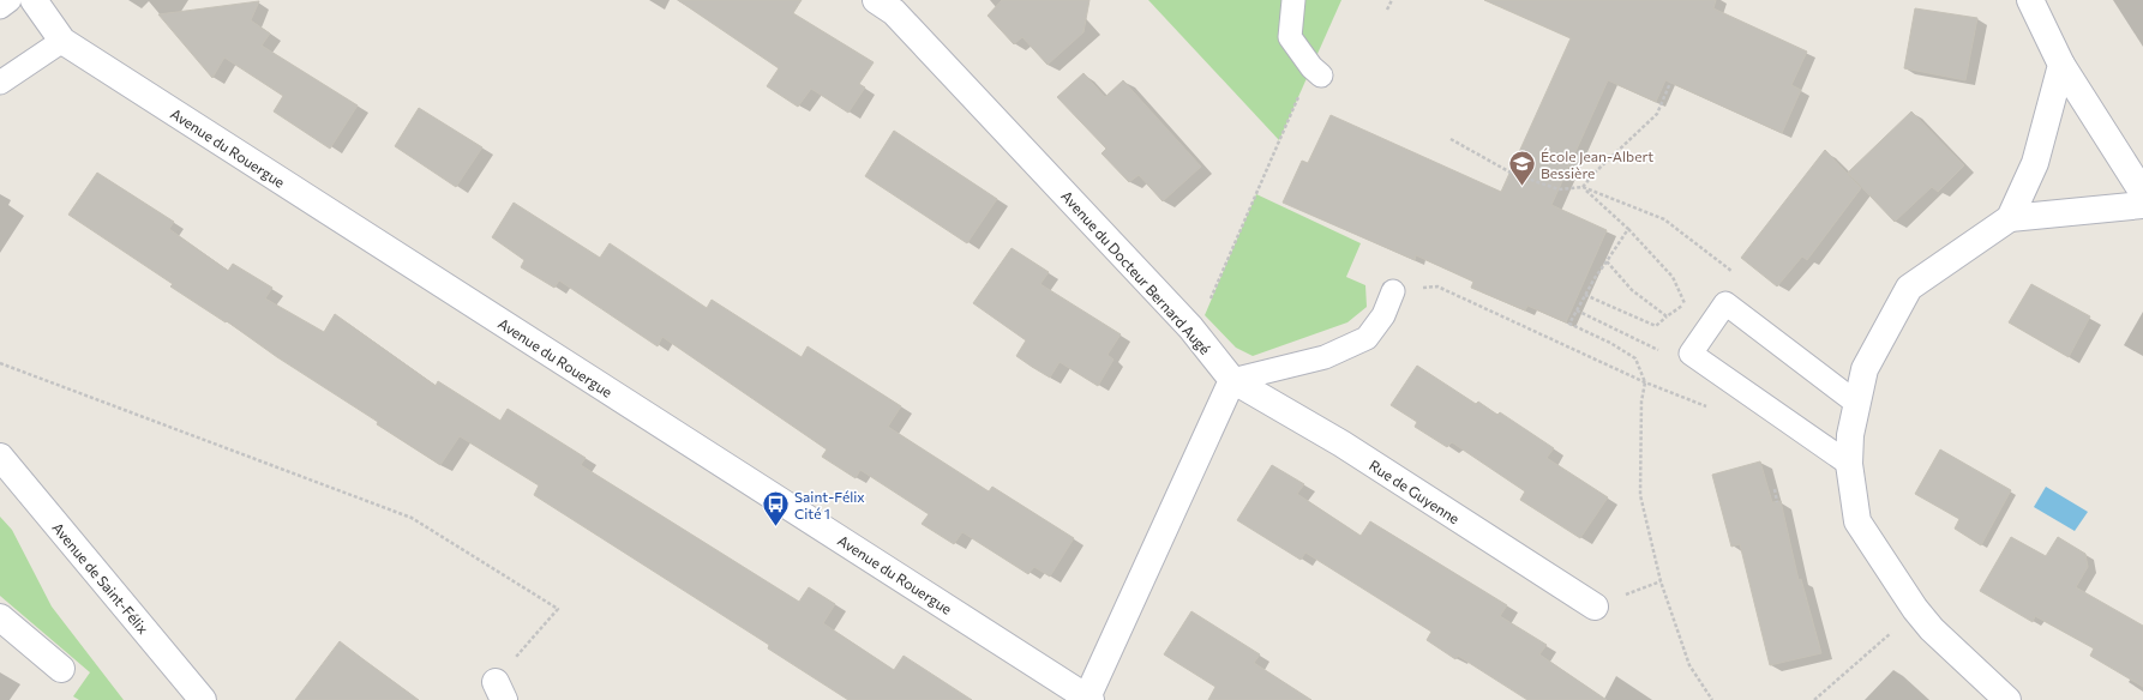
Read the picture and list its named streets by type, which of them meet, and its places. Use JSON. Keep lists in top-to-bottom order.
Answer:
{
  "streets": {
    "street": [
      "Avenue du Rouergue",
      "Avenue du Docteur Bernard Augé",
      "Rue de Guyenne",
      "Avenue de Saint-Félix"
    ]
  },
  "crossings": [
    ["Avenue du Docteur Bernard Augé", "Rue de Guyenne"]
  ],
  "places": {
    "school or university": ["École Jean-Albert Bessière"],
    "bus stop": ["Saint-Félix Cité 1"]
  }
}
